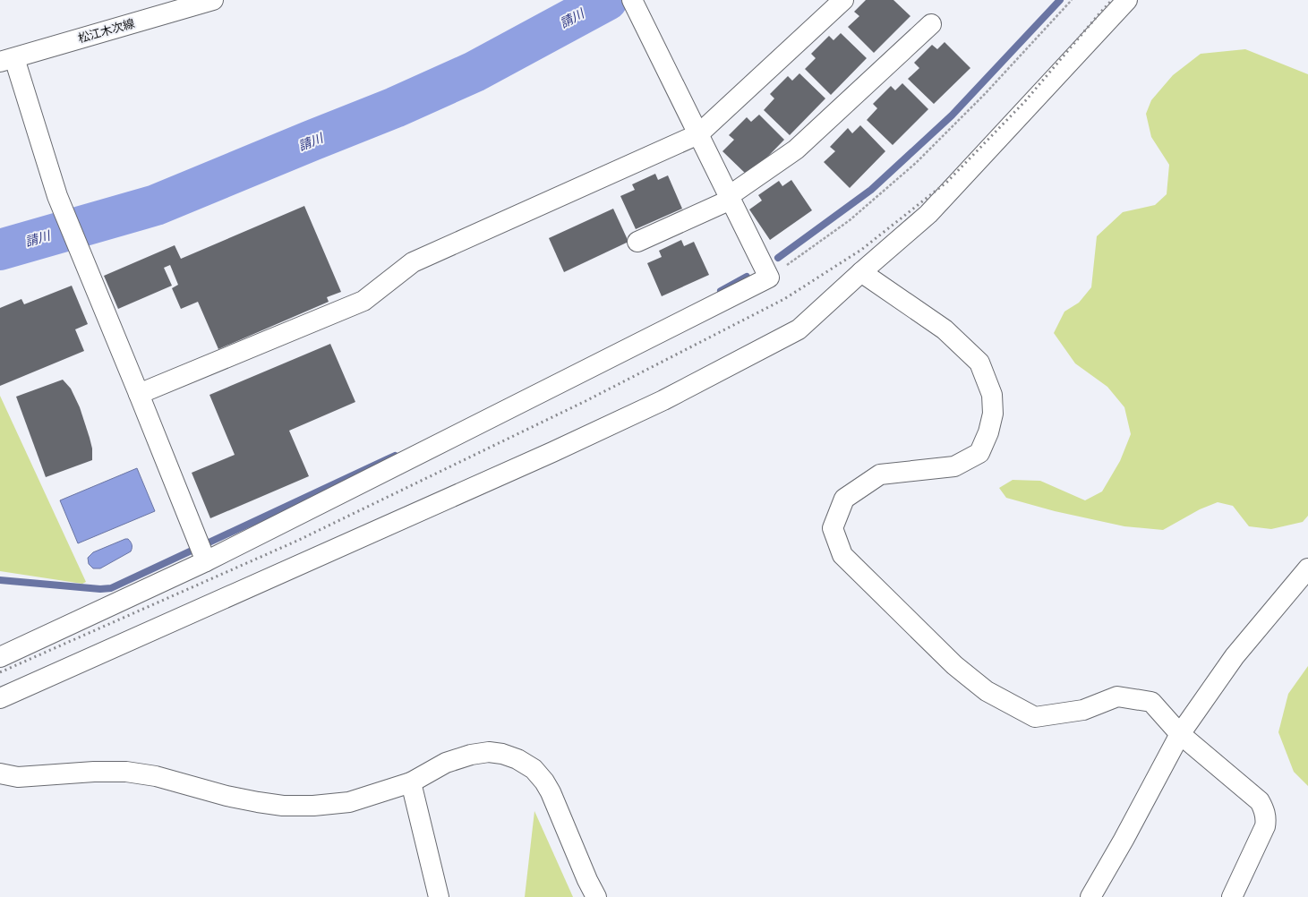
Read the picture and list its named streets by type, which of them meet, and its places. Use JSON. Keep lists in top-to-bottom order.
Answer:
{
  "streets": {
    "street": ["松江木次線"]
  },
  "water": ["請川"]
}
